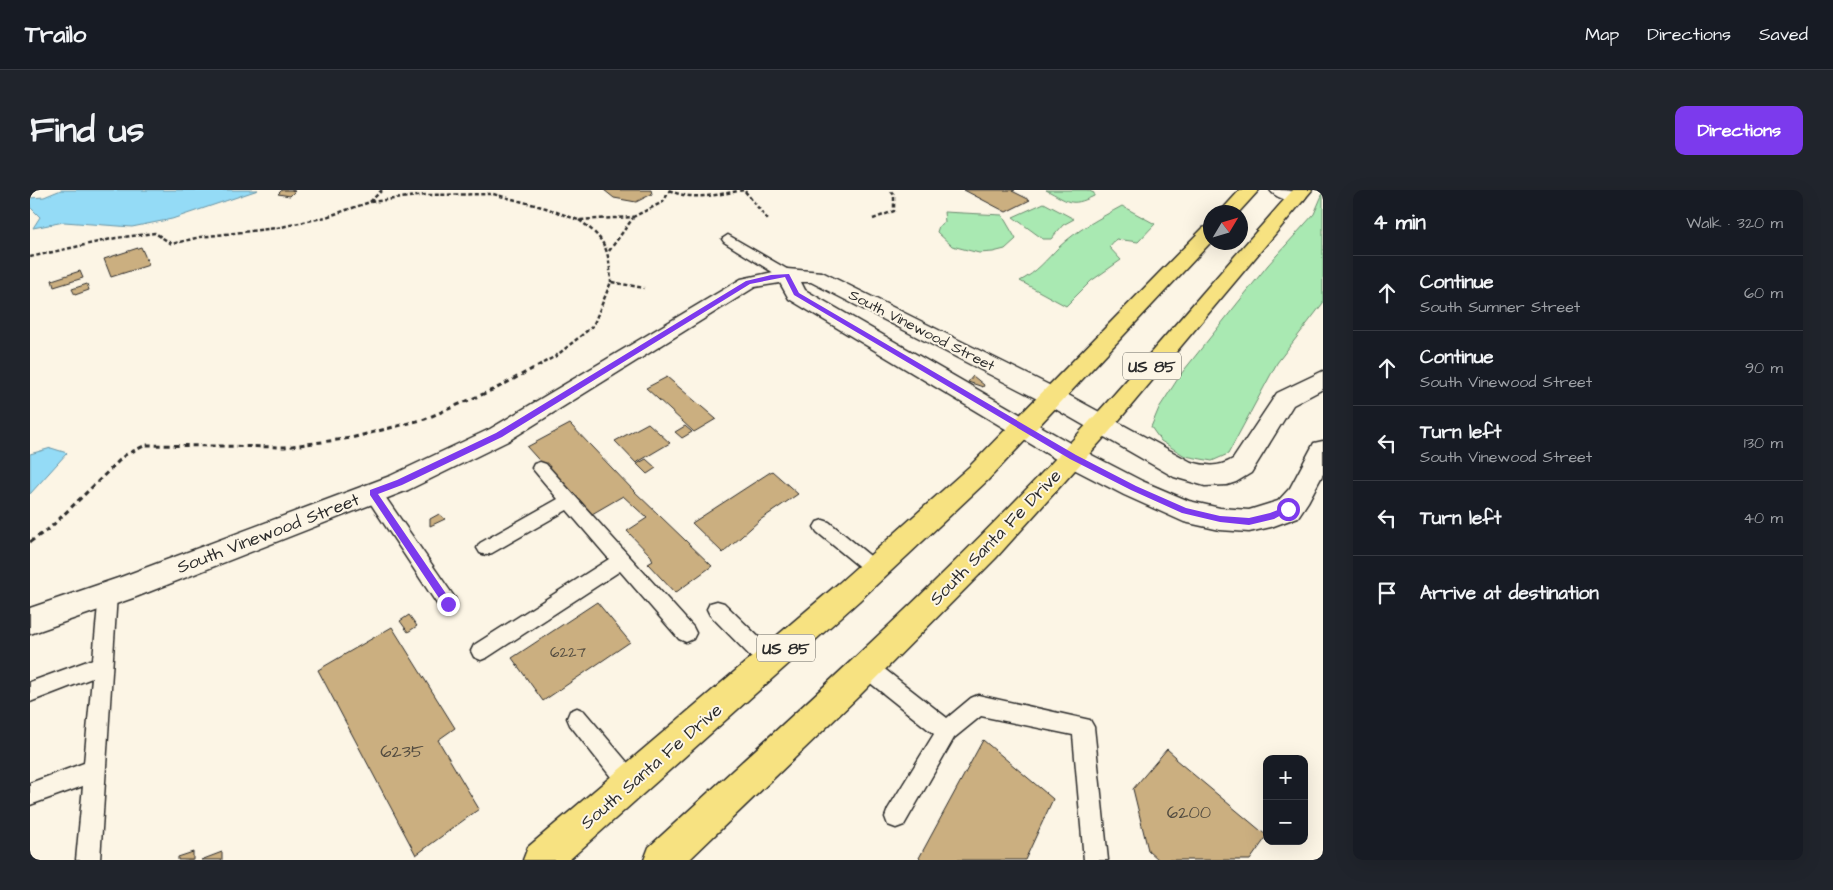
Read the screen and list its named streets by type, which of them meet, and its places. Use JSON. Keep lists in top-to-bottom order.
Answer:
{
  "streets": {
    "highway": ["US 85", "South Santa Fe Drive"],
    "street": ["South Vinewood Street"]
  },
  "crossings": [
    ["South Vinewood Street", "South Santa Fe Drive"]
  ],
  "house_numbers": ["6227", "6235", "6200"],
  "north": "top right",
  "page": {
    "header": "Trailo",
    "nav": ["Map", "Directions", "Saved"],
    "title": "Find us",
    "buttons": "Directions",
    "heading": ["4 min", "Walk · 320 m"],
    "list": [
      ["Continue", "South Sumner Street", "60 m"],
      ["Continue", "South Vinewood Street", "90 m"],
      ["Turn left", "South Vinewood Street", "130 m"],
      ["Turn left", "40 m"],
      "Arrive at destination"
    ],
    "map_buttons": ["+", "−"]
  }
}
